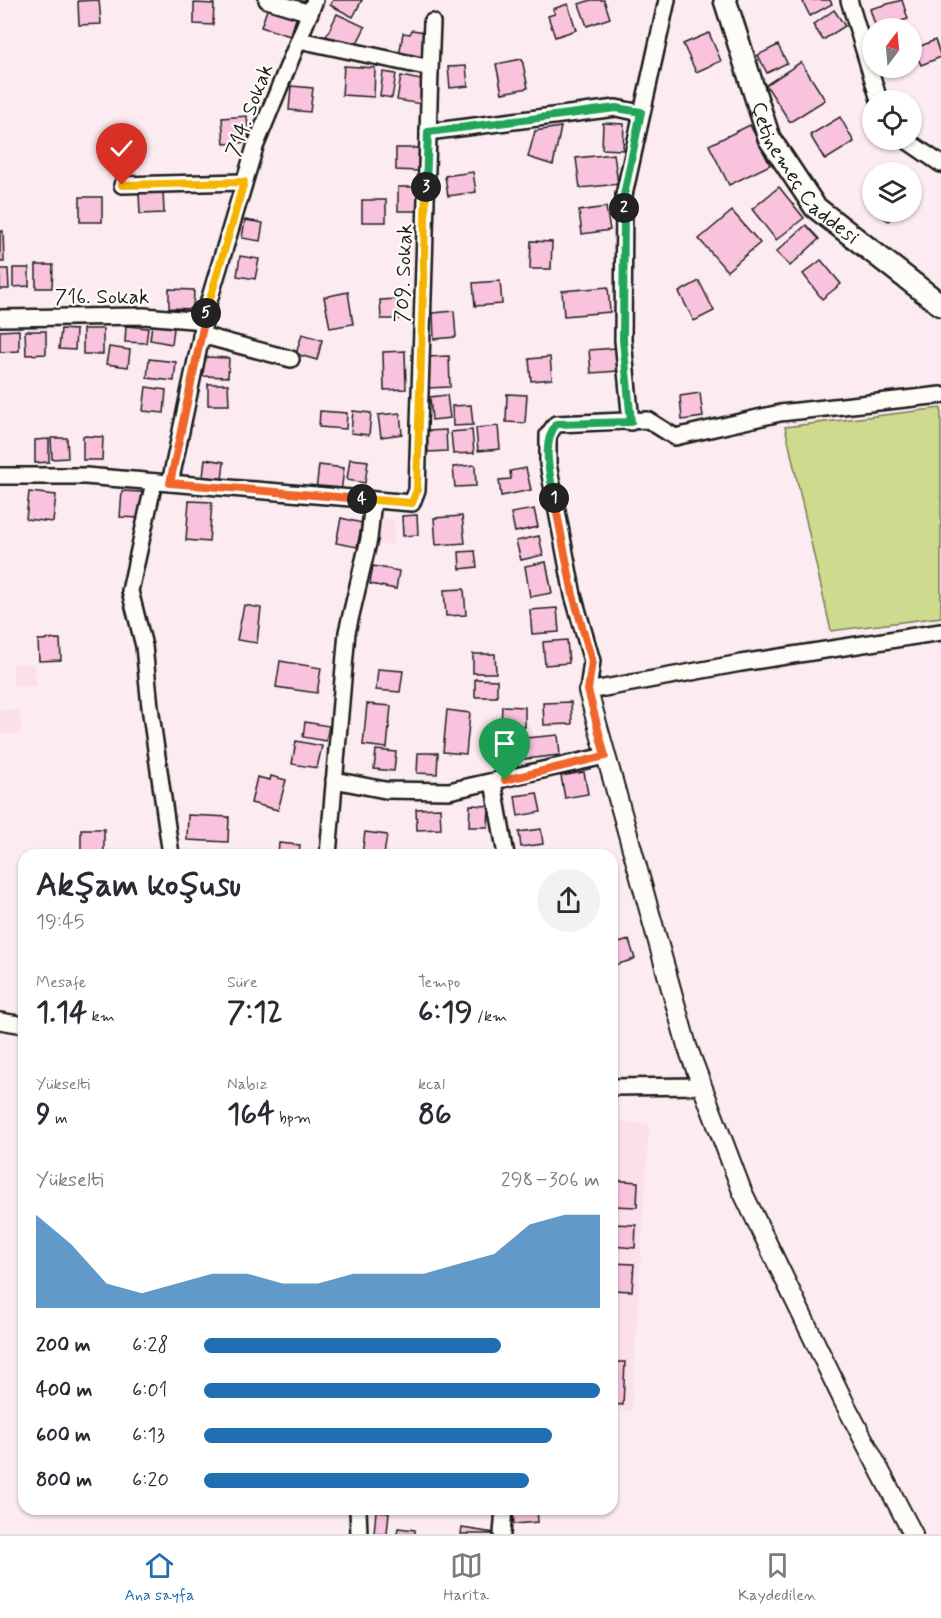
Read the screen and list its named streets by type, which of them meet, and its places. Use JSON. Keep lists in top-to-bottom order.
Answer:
{
  "streets": {
    "main road": ["Çetinemeç Caddesi"],
    "street": ["714. Sokak", "709. Sokak", "716. Sokak"]
  },
  "crossings": [
    ["714. Sokak", "716. Sokak"]
  ],
  "north": "top",
  "page": {
    "pins": [
      "3",
      "2",
      "5",
      "1",
      "4"
    ],
    "heading": ["Akşam koşusu", "19:45"],
    "stats": [
      ["Mesafe", "1.14 km"],
      ["Süre", "7:12"],
      ["Tempo", "6:19 /km"],
      ["Yükselti", "9 m"],
      ["Nabız", "164 bpm"],
      ["kcal", "86"]
    ],
    "chart": ["Yükselti", "298–306 m"],
    "list": [
      {
        "name": "200 m",
        "note": "6:28"
      },
      {
        "name": "400 m",
        "note": "6:01"
      },
      {
        "name": "600 m",
        "note": "6:13"
      },
      {
        "name": "800 m",
        "note": "6:20"
      }
    ],
    "tabs": ["Ana sayfa", "Harita", "Kaydedilen"]
  }
}
